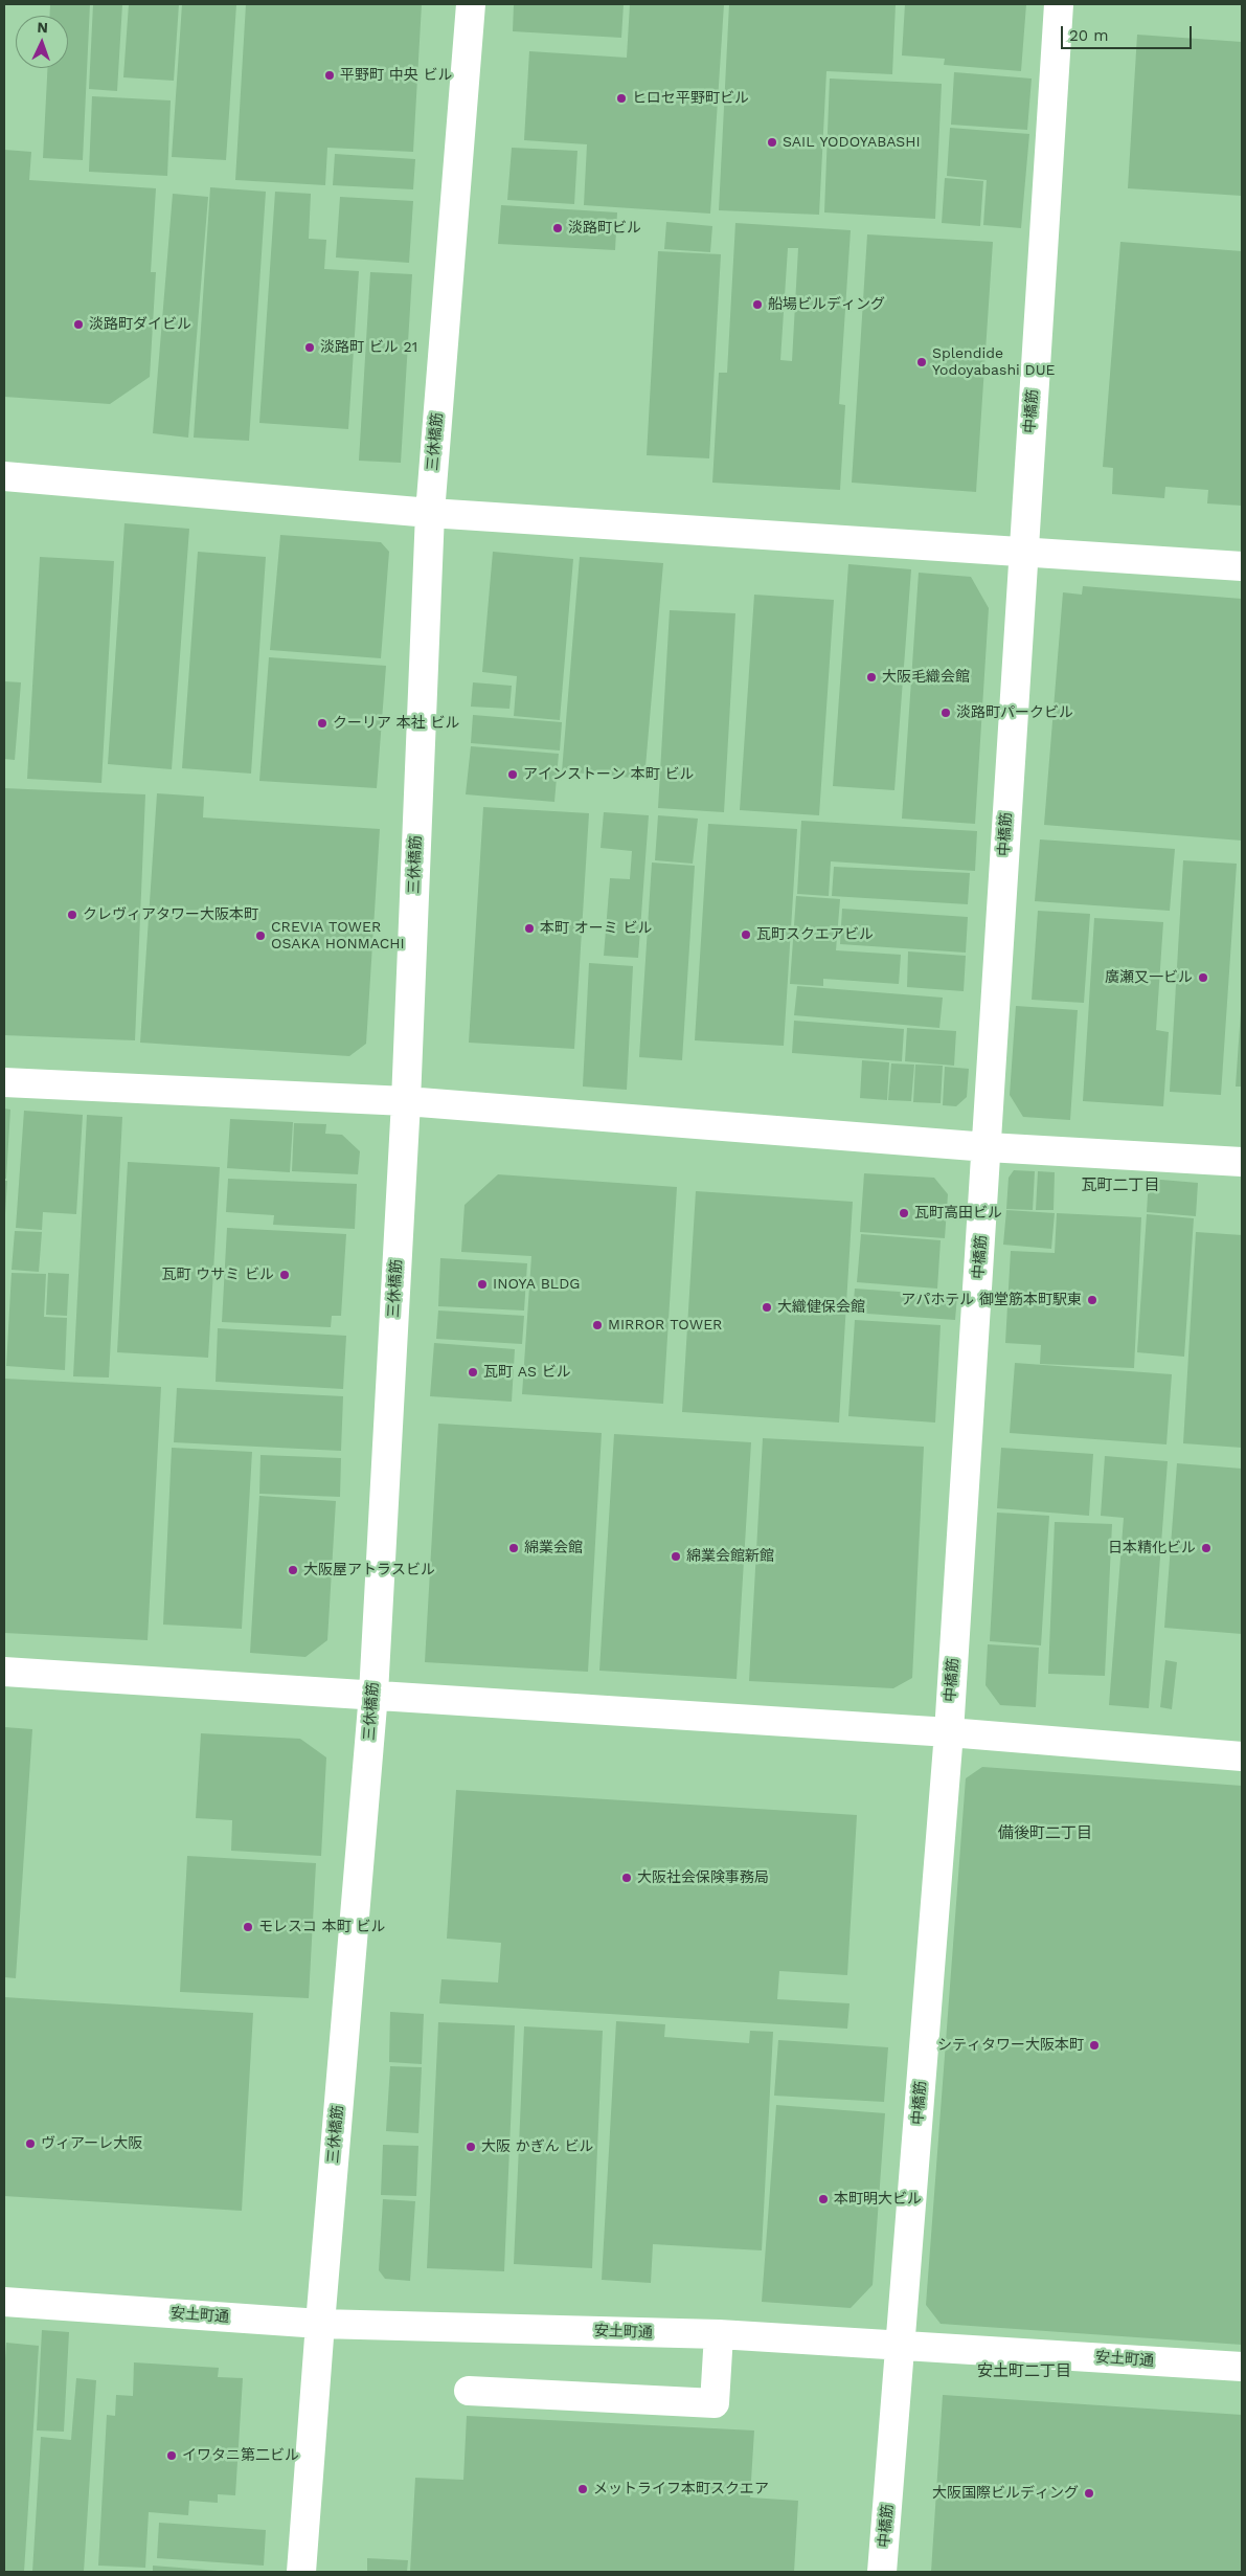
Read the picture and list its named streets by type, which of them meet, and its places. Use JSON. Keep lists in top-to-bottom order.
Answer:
{
  "streets": {
    "street": ["中橋筋", "三休橋筋", "安土町通"]
  },
  "crossings": [
    ["中橋筋", "安土町通"],
    ["三休橋筋", "安土町通"]
  ],
  "districts": ["瓦町二丁目", "備後町二丁目", "安土町二丁目"],
  "places": [
    "平野町 中央 ビル",
    "ヒロセ平野町ビル",
    "SAIL YODOYABASHI",
    "淡路町ビル",
    "船場ビルディング",
    "淡路町ダイビル",
    "淡路町 ビル 21",
    "Splendide Yodoyabashi DUE",
    "大阪毛織会館",
    "淡路町パークビル",
    "クーリア 本社 ビル",
    "アインストーン 本町 ビル",
    "クレヴィアタワー大阪本町",
    "本町 オーミ ビル",
    "瓦町スクエアビル",
    "CREVIA TOWER OSAKA HONMACHI",
    "廣瀬又一ビル",
    "瓦町高田ビル",
    "瓦町 ウサミ ビル",
    "INOYA BLDG",
    "アパホテル 御堂筋本町駅東",
    "大織健保会館",
    "MIRROR TOWER",
    "瓦町 AS ビル",
    "綿業会館",
    "日本精化ビル",
    "綿業会館新館",
    "大阪屋アトラスビル",
    "大阪社会保険事務局",
    "モレスコ 本町 ビル",
    "シティタワー大阪本町",
    "ヴィアーレ大阪",
    "大阪 かぎん ビル",
    "本町明大ビル",
    "イワタニ第二ビル",
    "メットライフ本町スクエア",
    "大阪国際ビルディング"
  ],
  "scale_bar": "20 m",
  "north": "top"
}
